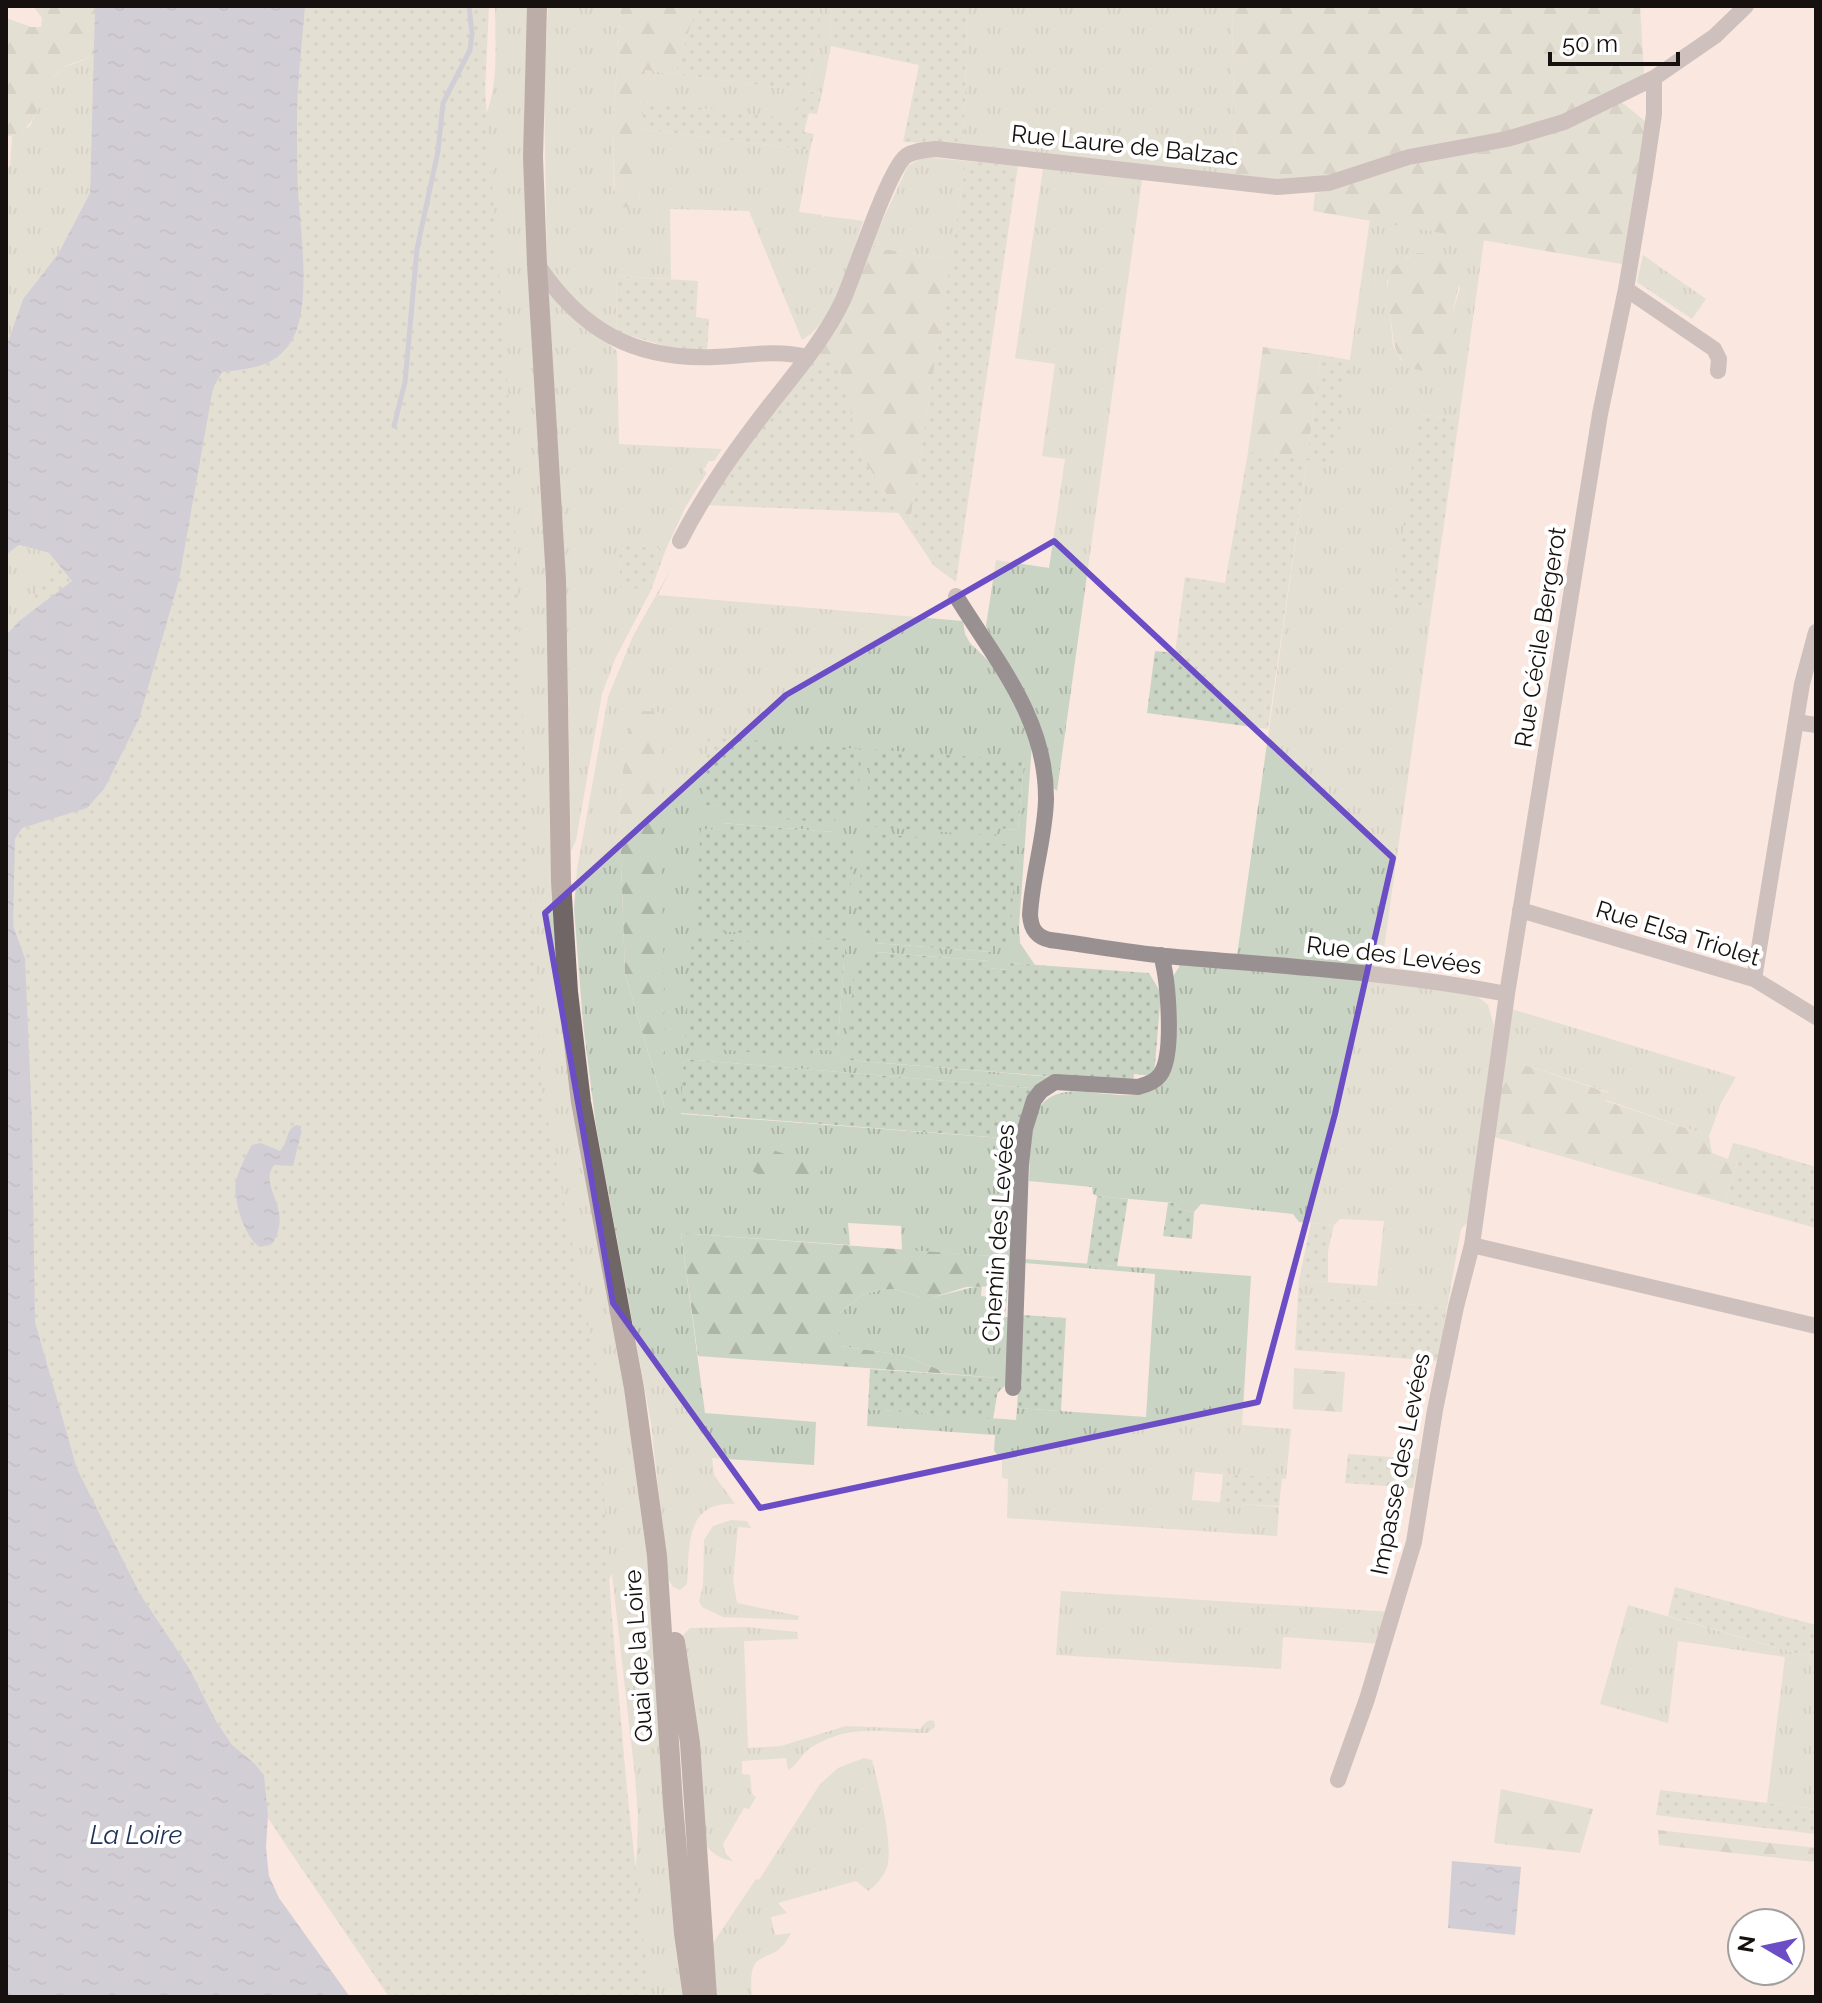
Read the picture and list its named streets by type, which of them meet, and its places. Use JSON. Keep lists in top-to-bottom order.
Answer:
{
  "streets": {
    "main road": ["Quai de la Loire"],
    "street": [
      "Rue Laure de Balzac",
      "Rue Cécile Bergerot",
      "Rue Elsa Triolet",
      "Rue des Levées",
      "Chemin des Levées",
      "Impasse des Levées"
    ]
  },
  "crossings": [
    ["Rue Laure de Balzac", "Rue Cécile Bergerot"],
    ["Rue Cécile Bergerot", "Rue Elsa Triolet"],
    ["Rue Cécile Bergerot", "Rue des Levées"],
    ["Rue des Levées", "Chemin des Levées"],
    ["Rue des Levées", "Impasse des Levées"]
  ],
  "water": ["La Loire"],
  "scale_bar": "50 m",
  "north": "left"
}
